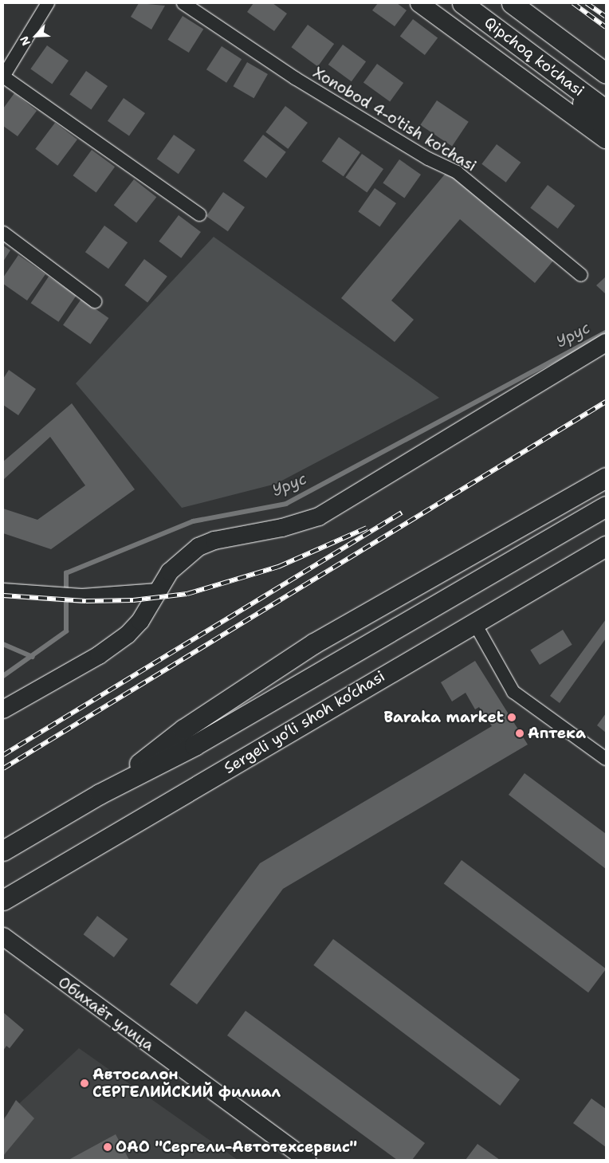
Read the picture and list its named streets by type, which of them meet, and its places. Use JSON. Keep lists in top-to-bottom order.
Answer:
{
  "streets": {
    "main road": ["Qipchoq ko'chasi", "Sergeli yo‘li shoh ko‘chasi"],
    "street": ["Xonobod 4-o'tish ko'chasi", "Обихаёт улица"]
  },
  "water": ["Урус"],
  "places": [
    "Baraka market",
    "Аптека",
    "Автосалон СЕРГЕЛИЙСКИЙ филиал",
    "ОАО \"Сергели-Автотехсервис\""
  ],
  "north": "bottom left"
}
